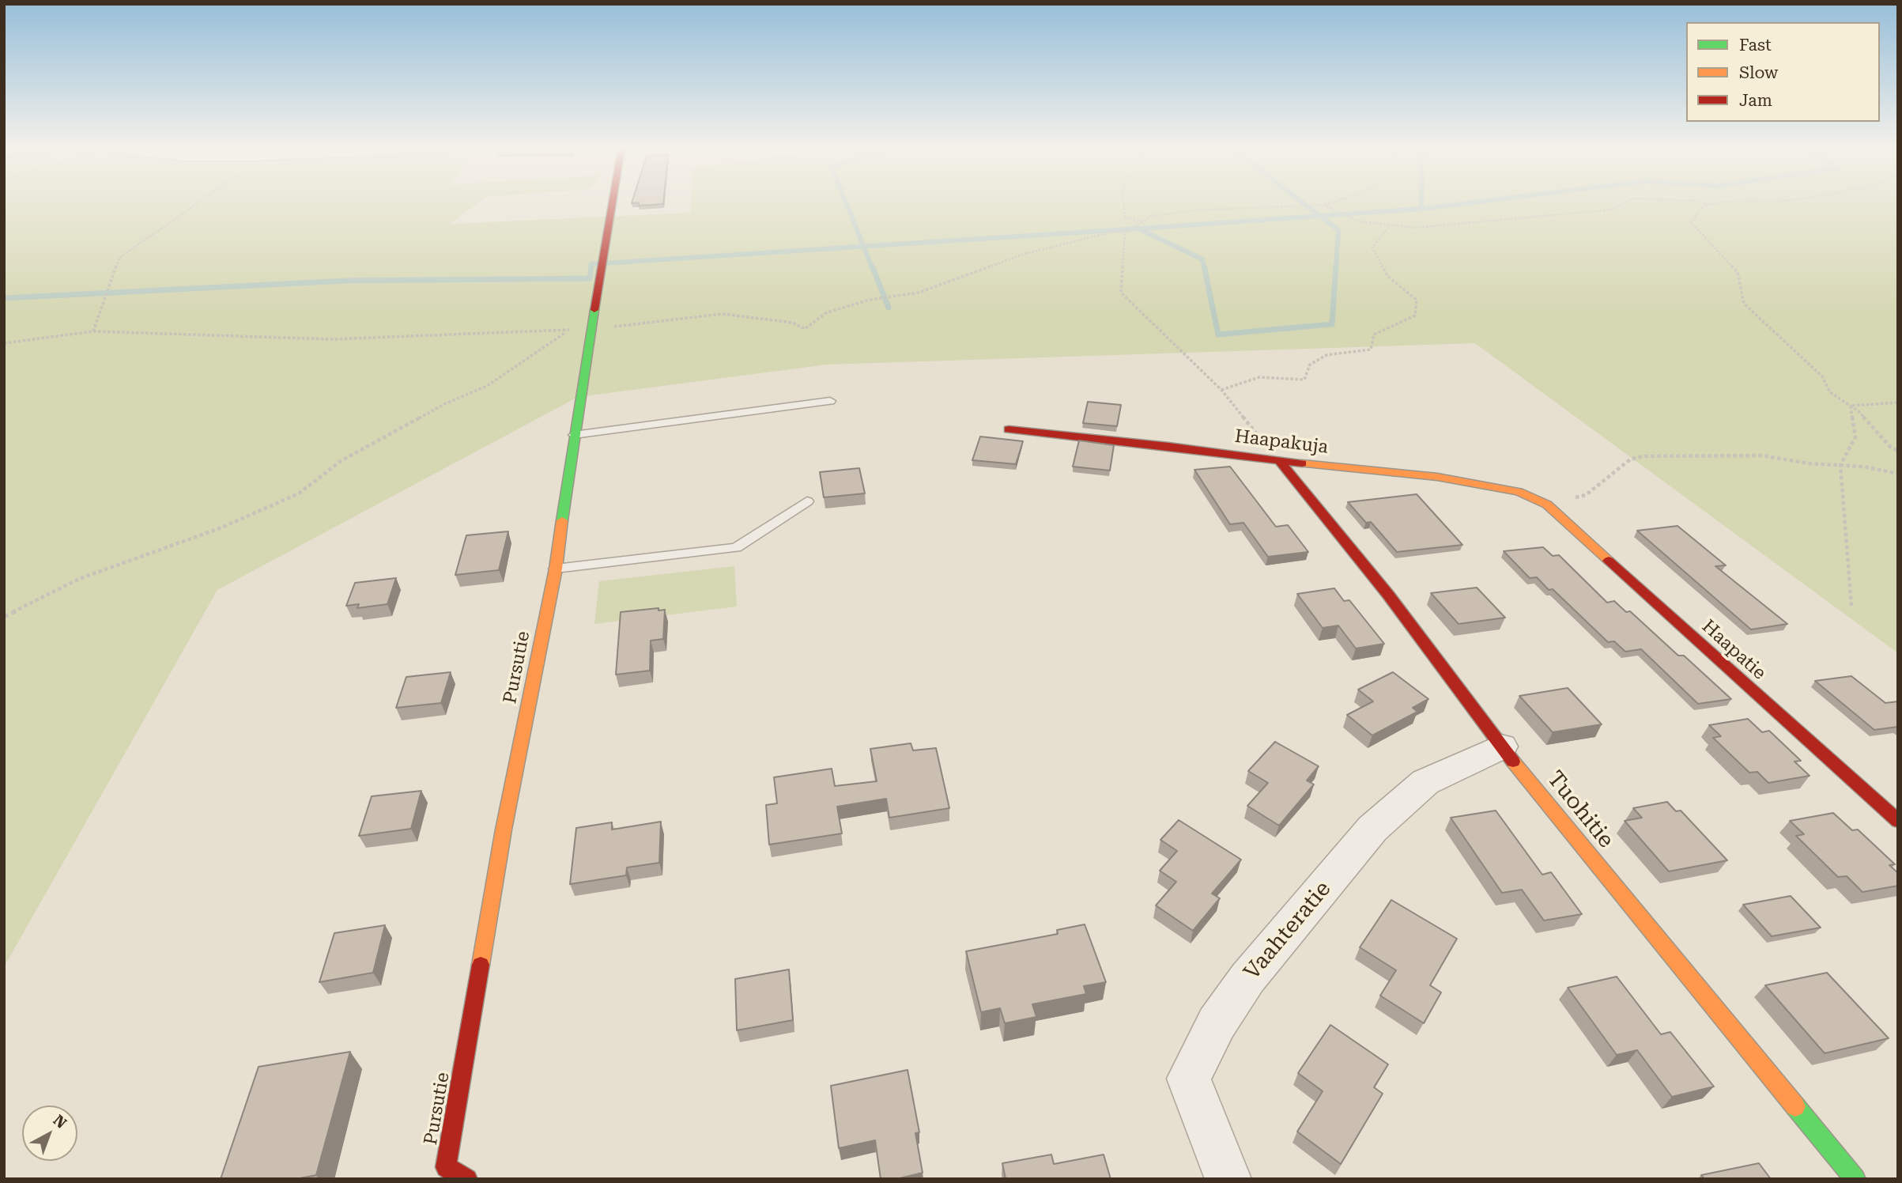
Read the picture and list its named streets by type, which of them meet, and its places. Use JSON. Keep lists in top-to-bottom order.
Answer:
{
  "streets": {
    "street": [
      "Haapakuja",
      "Haapatie",
      "Pursutie",
      "Tuohitie",
      "Vaahteratie"
    ]
  },
  "crossings": [
    ["Haapakuja", "Haapatie"],
    ["Haapakuja", "Tuohitie"],
    ["Tuohitie", "Vaahteratie"]
  ],
  "legend": ["Fast", "Slow", "Jam"],
  "north": "top right"
}
